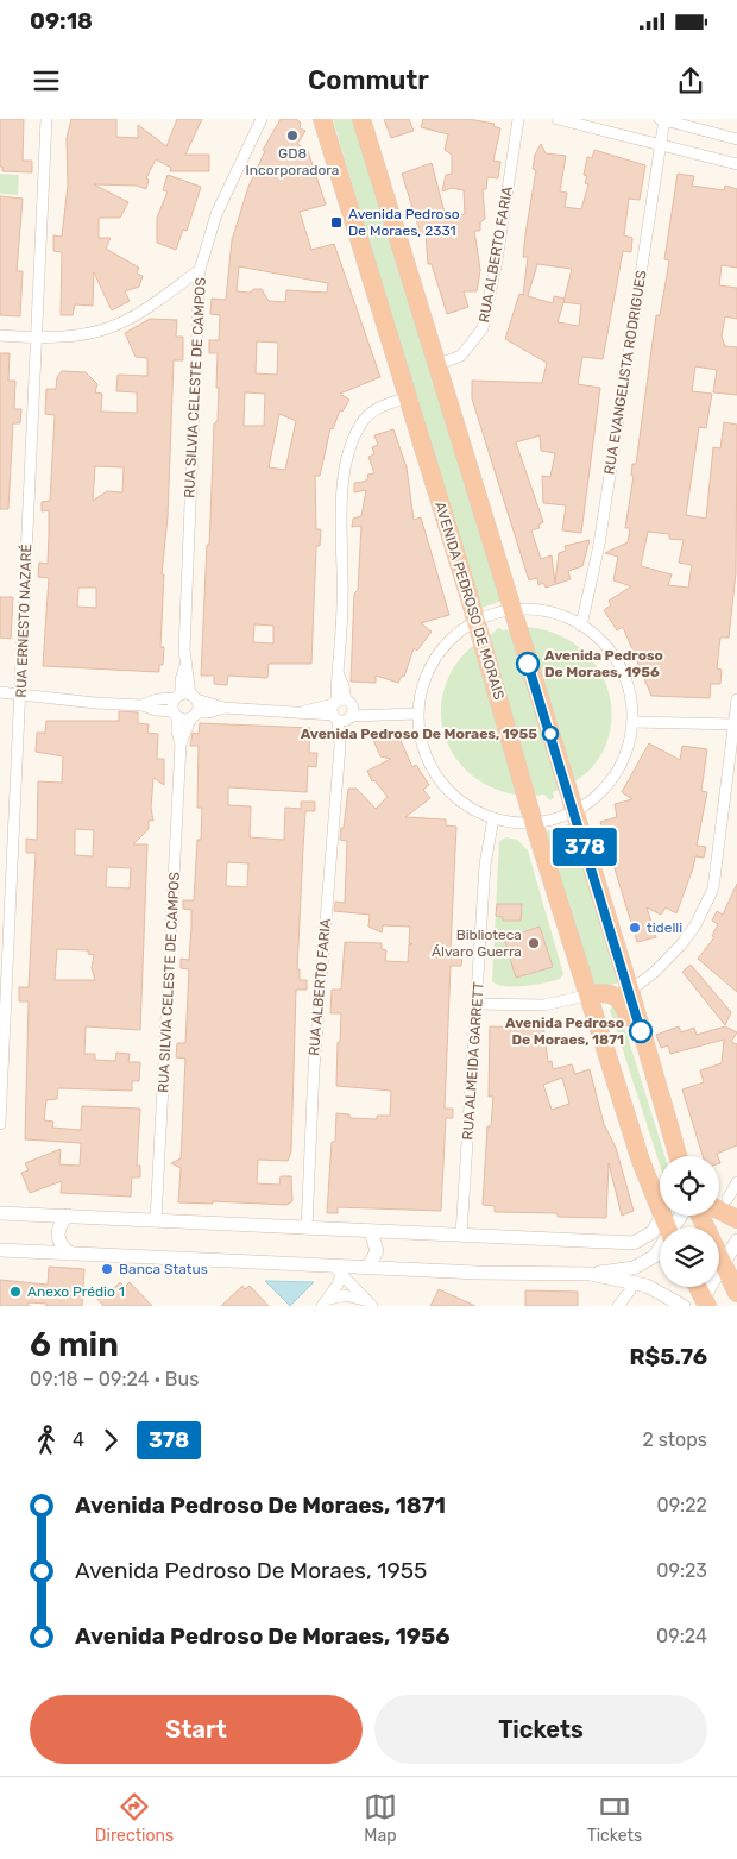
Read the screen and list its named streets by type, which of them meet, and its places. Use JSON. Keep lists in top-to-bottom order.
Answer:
{
  "streets": {
    "highway": ["AVENIDA PEDROSO DE MORAIS"],
    "street": [
      "RUA ALBERTO FARIA",
      "RUA EVANGELISTA RODRIGUES",
      "RUA SILVIA CELESTE DE CAMPOS",
      "RUA ERNESTO NAZARÉ",
      "RUA ALMEIDA GARRETT"
    ]
  },
  "crossings": [
    ["RUA ALBERTO FARIA", "AVENIDA PEDROSO DE MORAIS"]
  ],
  "places": {
    "other": [
      "GD8 Incorporadora",
      "Avenida Pedroso De Moraes, 1956",
      "Avenida Pedroso De Moraes, 1955",
      "tidelli",
      "Biblioteca Álvaro Guerra",
      "Avenida Pedroso De Moraes, 1871",
      "Banca Status",
      "Anexo Prédio 1"
    ],
    "transit": ["Avenida Pedroso De Moraes, 2331"]
  },
  "lines": ["bus line 378"],
  "page": {
    "status": "09:18",
    "header": "Commutr",
    "on_map": "378",
    "heading": ["6 min", "09:18 – 09:24 · Bus", "R$5.76"],
    "legs": ["4", "378", "2 stops"],
    "list": [
      {
        "name": "Avenida Pedroso De Moraes, 1871",
        "value": "09:22"
      },
      {
        "name": "Avenida Pedroso De Moraes, 1955",
        "value": "09:23"
      },
      {
        "name": "Avenida Pedroso De Moraes, 1956",
        "value": "09:24"
      }
    ],
    "buttons": ["Start", "Tickets"],
    "tabs": ["Directions", "Map", "Tickets"]
  }
}
